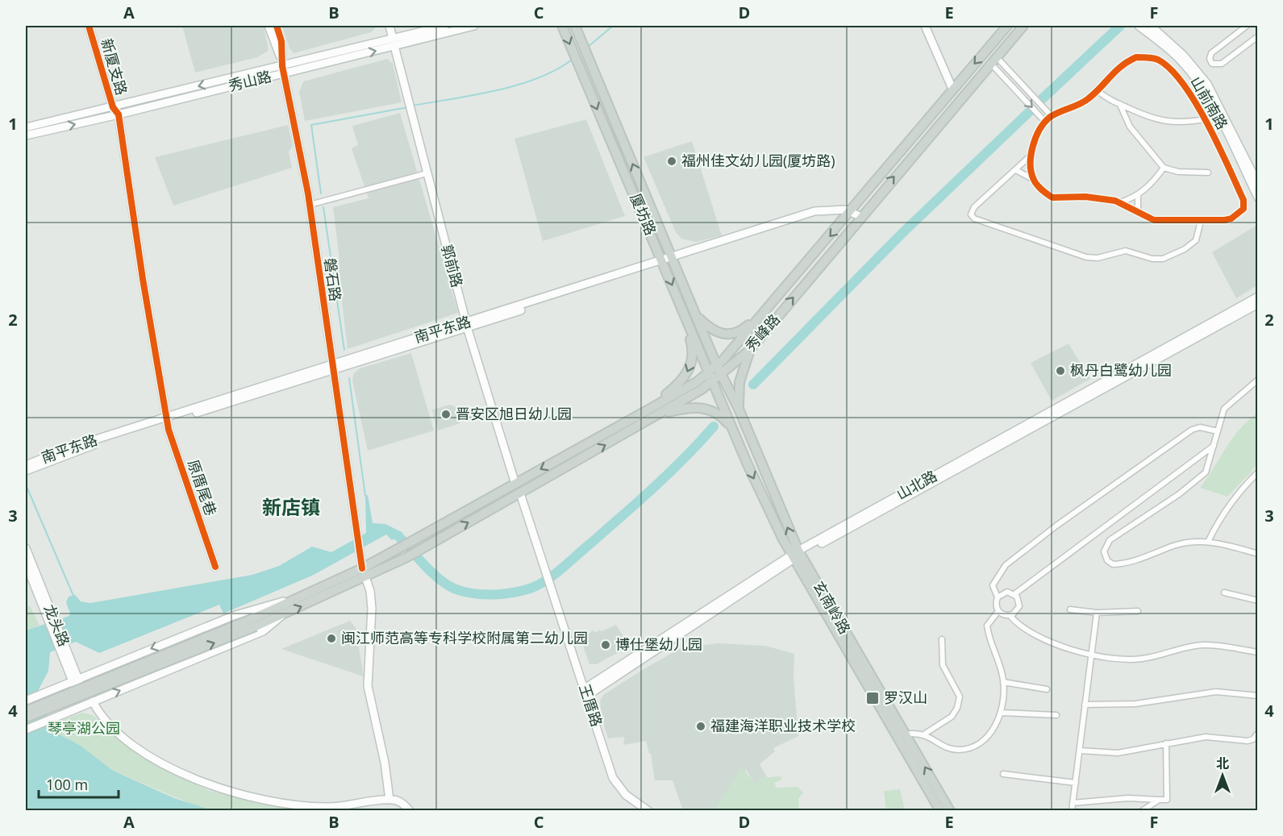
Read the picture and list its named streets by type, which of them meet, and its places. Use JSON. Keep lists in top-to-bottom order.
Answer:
{
  "streets": {
    "main road": [
      "新厦支路",
      "秀山路",
      "山前南路",
      "厦坊路",
      "郭前路",
      "磐石路",
      "南平东路",
      "秀峰路",
      "山北路",
      "原厝尾巷",
      "玄南岭路",
      "龙头路",
      "王厝路"
    ]
  },
  "crossings": [
    ["新厦支路", "秀山路"],
    ["新厦支路", "原厝尾巷"],
    ["秀山路", "郭前路"],
    ["秀山路", "磐石路"],
    ["秀山路", "原厝尾巷"],
    ["厦坊路", "南平东路"],
    ["厦坊路", "秀峰路"],
    ["厦坊路", "玄南岭路"],
    ["郭前路", "南平东路"],
    ["郭前路", "秀峰路"],
    ["磐石路", "南平东路"],
    ["磐石路", "秀峰路"],
    ["南平东路", "秀峰路"],
    ["南平东路", "原厝尾巷"],
    ["秀峰路", "王厝路"],
    ["山北路", "玄南岭路"],
    ["山北路", "王厝路"]
  ],
  "districts": ["新店镇"],
  "parks": ["琴亭湖公园"],
  "places": {
    "other": [
      "福州佳文幼儿园(厦坊路)",
      "枫丹白鹭幼儿园",
      "晋安区旭日幼儿园",
      "闽江师范高等专科学校附属第二幼儿园",
      "博仕堡幼儿园",
      "福建海洋职业技术学校"
    ],
    "transit": ["罗汉山"]
  },
  "scale_bar": "100 m",
  "north": "top",
  "grid": {
    "columns": [
      "A",
      "B",
      "C",
      "D",
      "E",
      "F"
    ],
    "rows": [
      "1",
      "2",
      "3",
      "4"
    ]
  }
}
